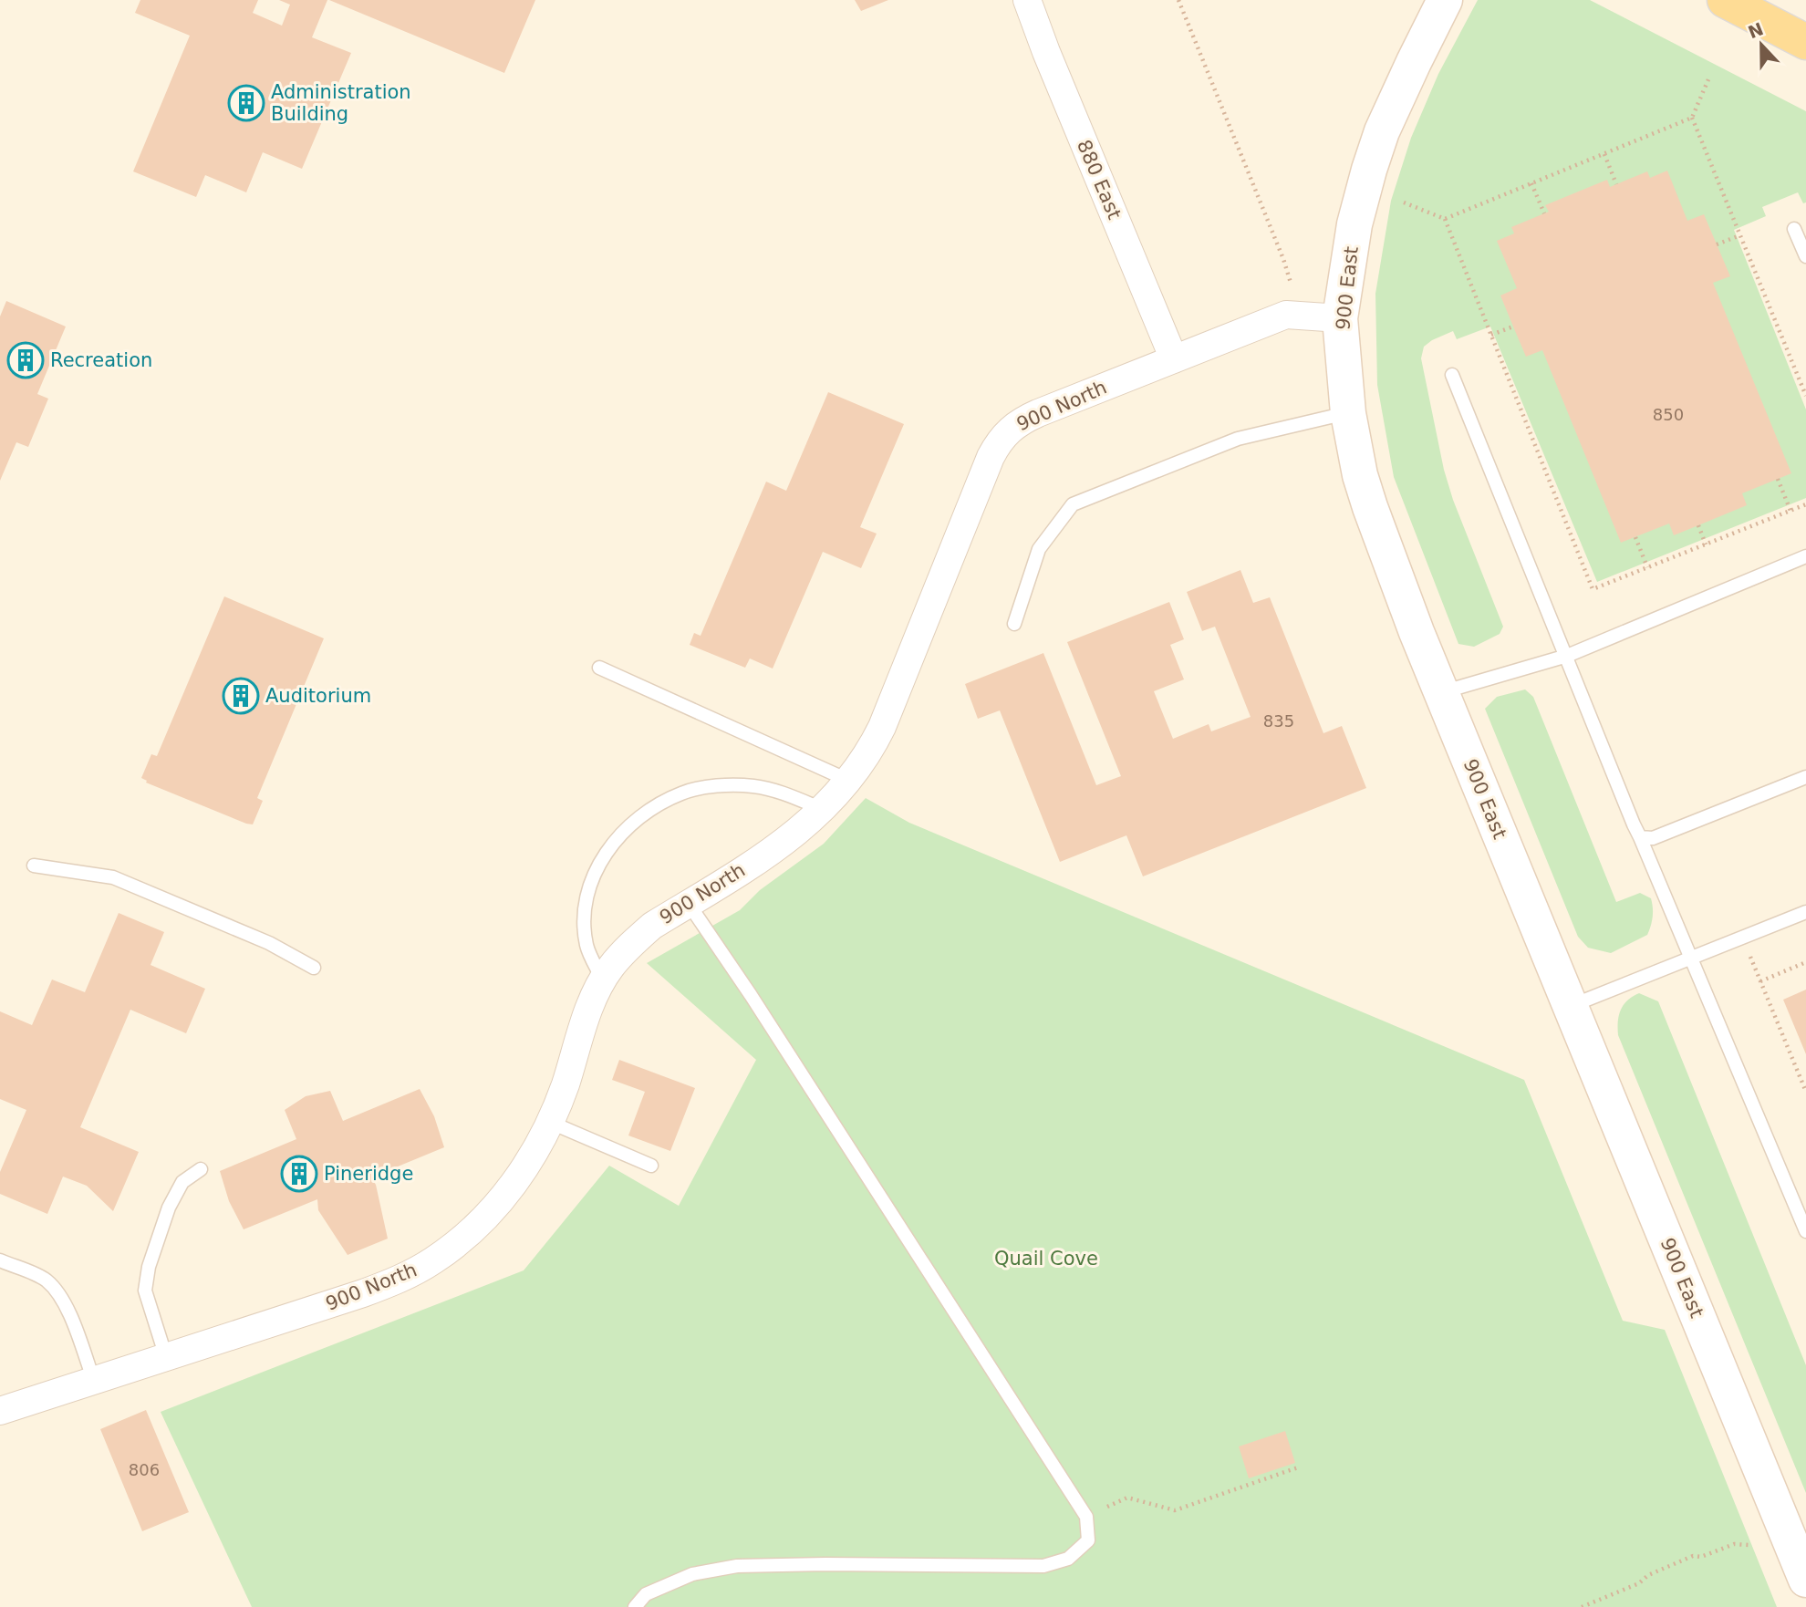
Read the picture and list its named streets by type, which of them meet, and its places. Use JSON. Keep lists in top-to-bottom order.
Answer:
{
  "streets": {
    "street": ["880 East", "900 East", "900 North"]
  },
  "crossings": [
    ["880 East", "900 North"],
    ["900 East", "900 North"]
  ],
  "parks": ["Quail Cove"],
  "places": {
    "building": [
      "Administration Building",
      "Recreation",
      "Auditorium",
      "Pineridge"
    ]
  },
  "house_numbers": ["850", "835", "806"],
  "north": "top"
}
